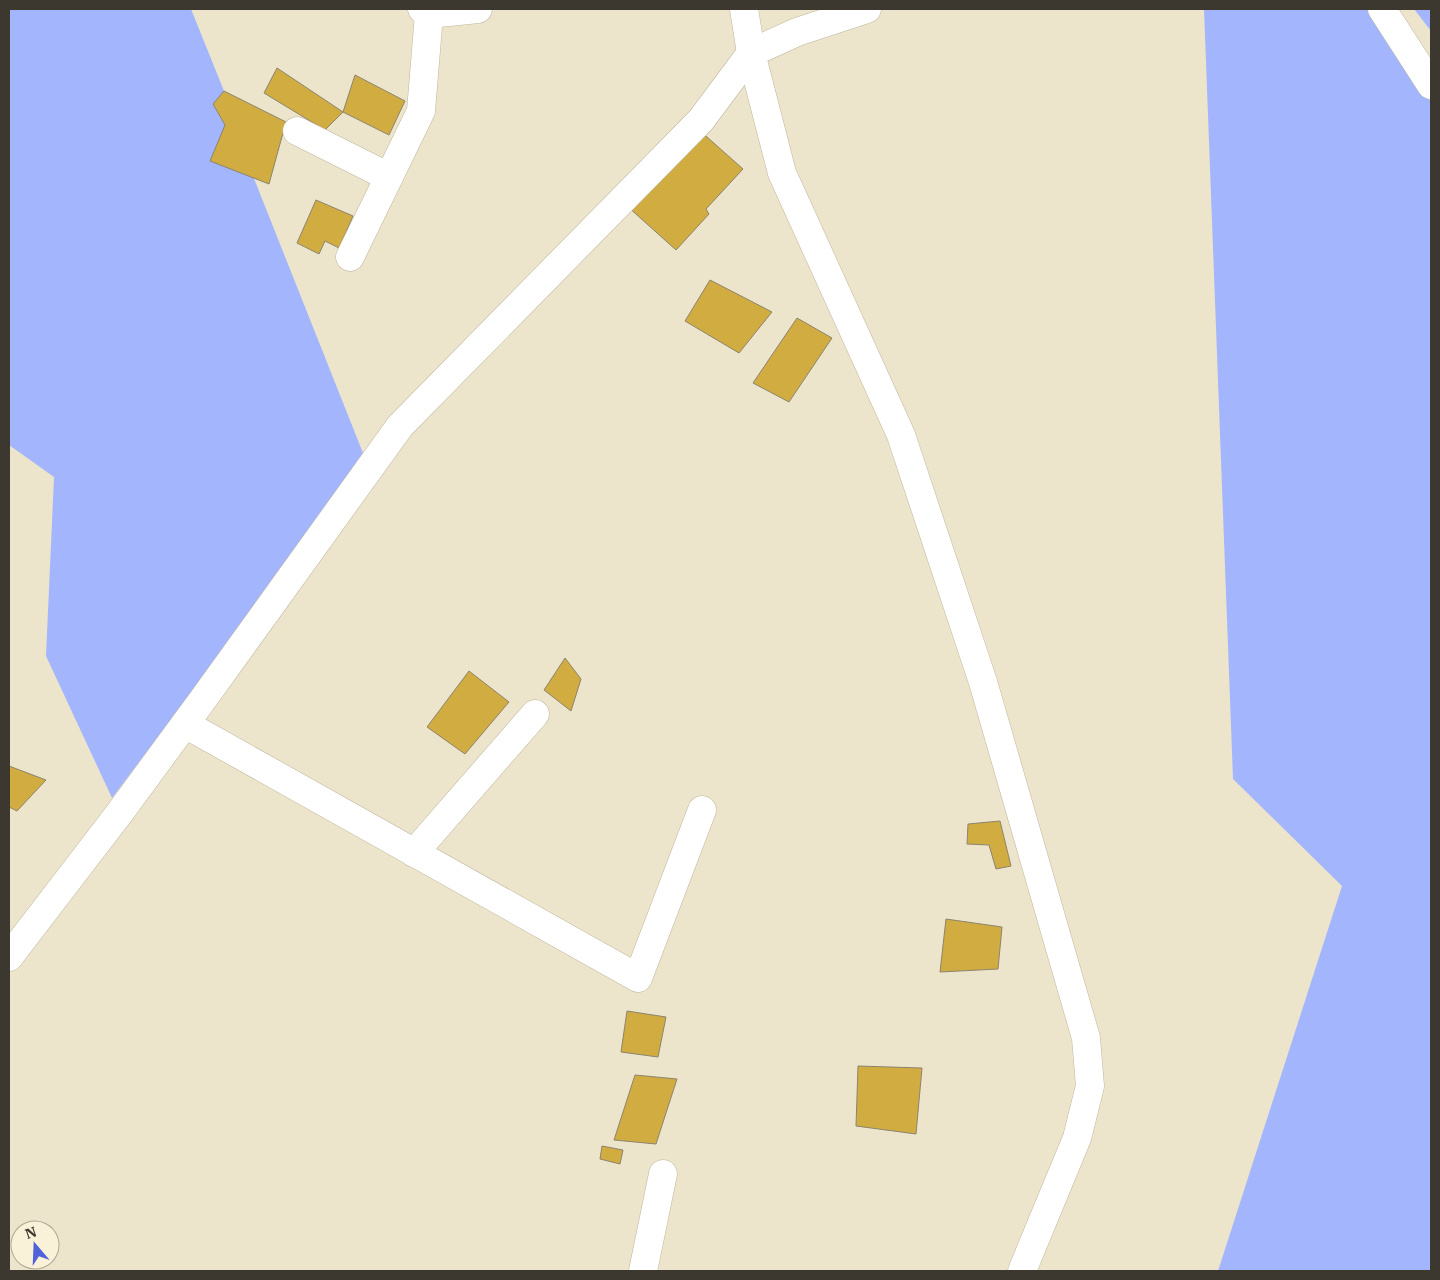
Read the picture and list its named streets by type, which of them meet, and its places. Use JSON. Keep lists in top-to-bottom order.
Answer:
{
  "north": "top"
}
